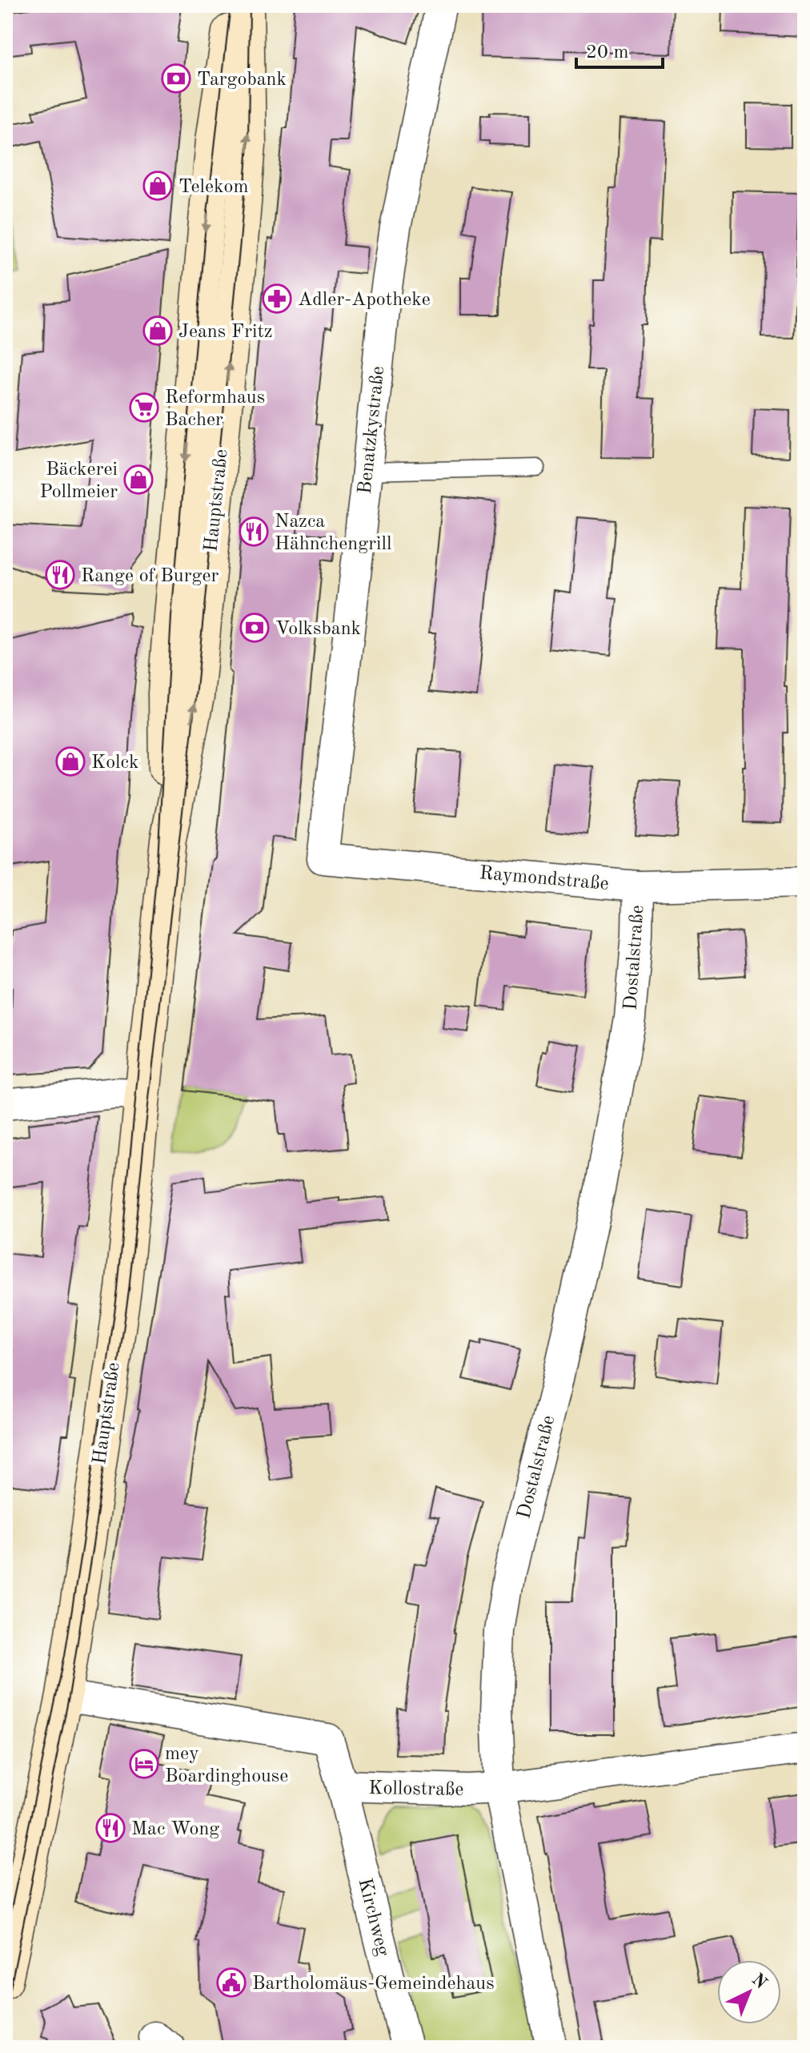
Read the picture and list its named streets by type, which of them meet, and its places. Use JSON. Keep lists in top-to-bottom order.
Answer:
{
  "streets": {
    "street": [
      "Benatzkystraße",
      "Hauptstraße",
      "Raymondstraße",
      "Dostalstraße",
      "Kollostraße",
      "Kirchweg"
    ]
  },
  "crossings": [
    ["Benatzkystraße", "Raymondstraße"],
    ["Hauptstraße", "Kollostraße"],
    ["Raymondstraße", "Dostalstraße"],
    ["Dostalstraße", "Kollostraße"],
    ["Kollostraße", "Kirchweg"]
  ],
  "places": {
    "bank": ["Targobank", "Volksbank"],
    "shop": [
      "Telekom",
      "Jeans Fritz",
      "Bäckerei Pollmeier",
      "Kolck"
    ],
    "pharmacy": ["Adler-Apotheke"],
    "supermarket": ["Reformhaus Bacher"],
    "restaurant": ["Nazca Hähnchengrill", "Range of Burger", "Mac Wong"],
    "hotel": ["mey Boardinghouse"],
    "public building": ["Bartholomäus-Gemeindehaus"]
  },
  "scale_bar": "20 m",
  "north": "top right"
}
